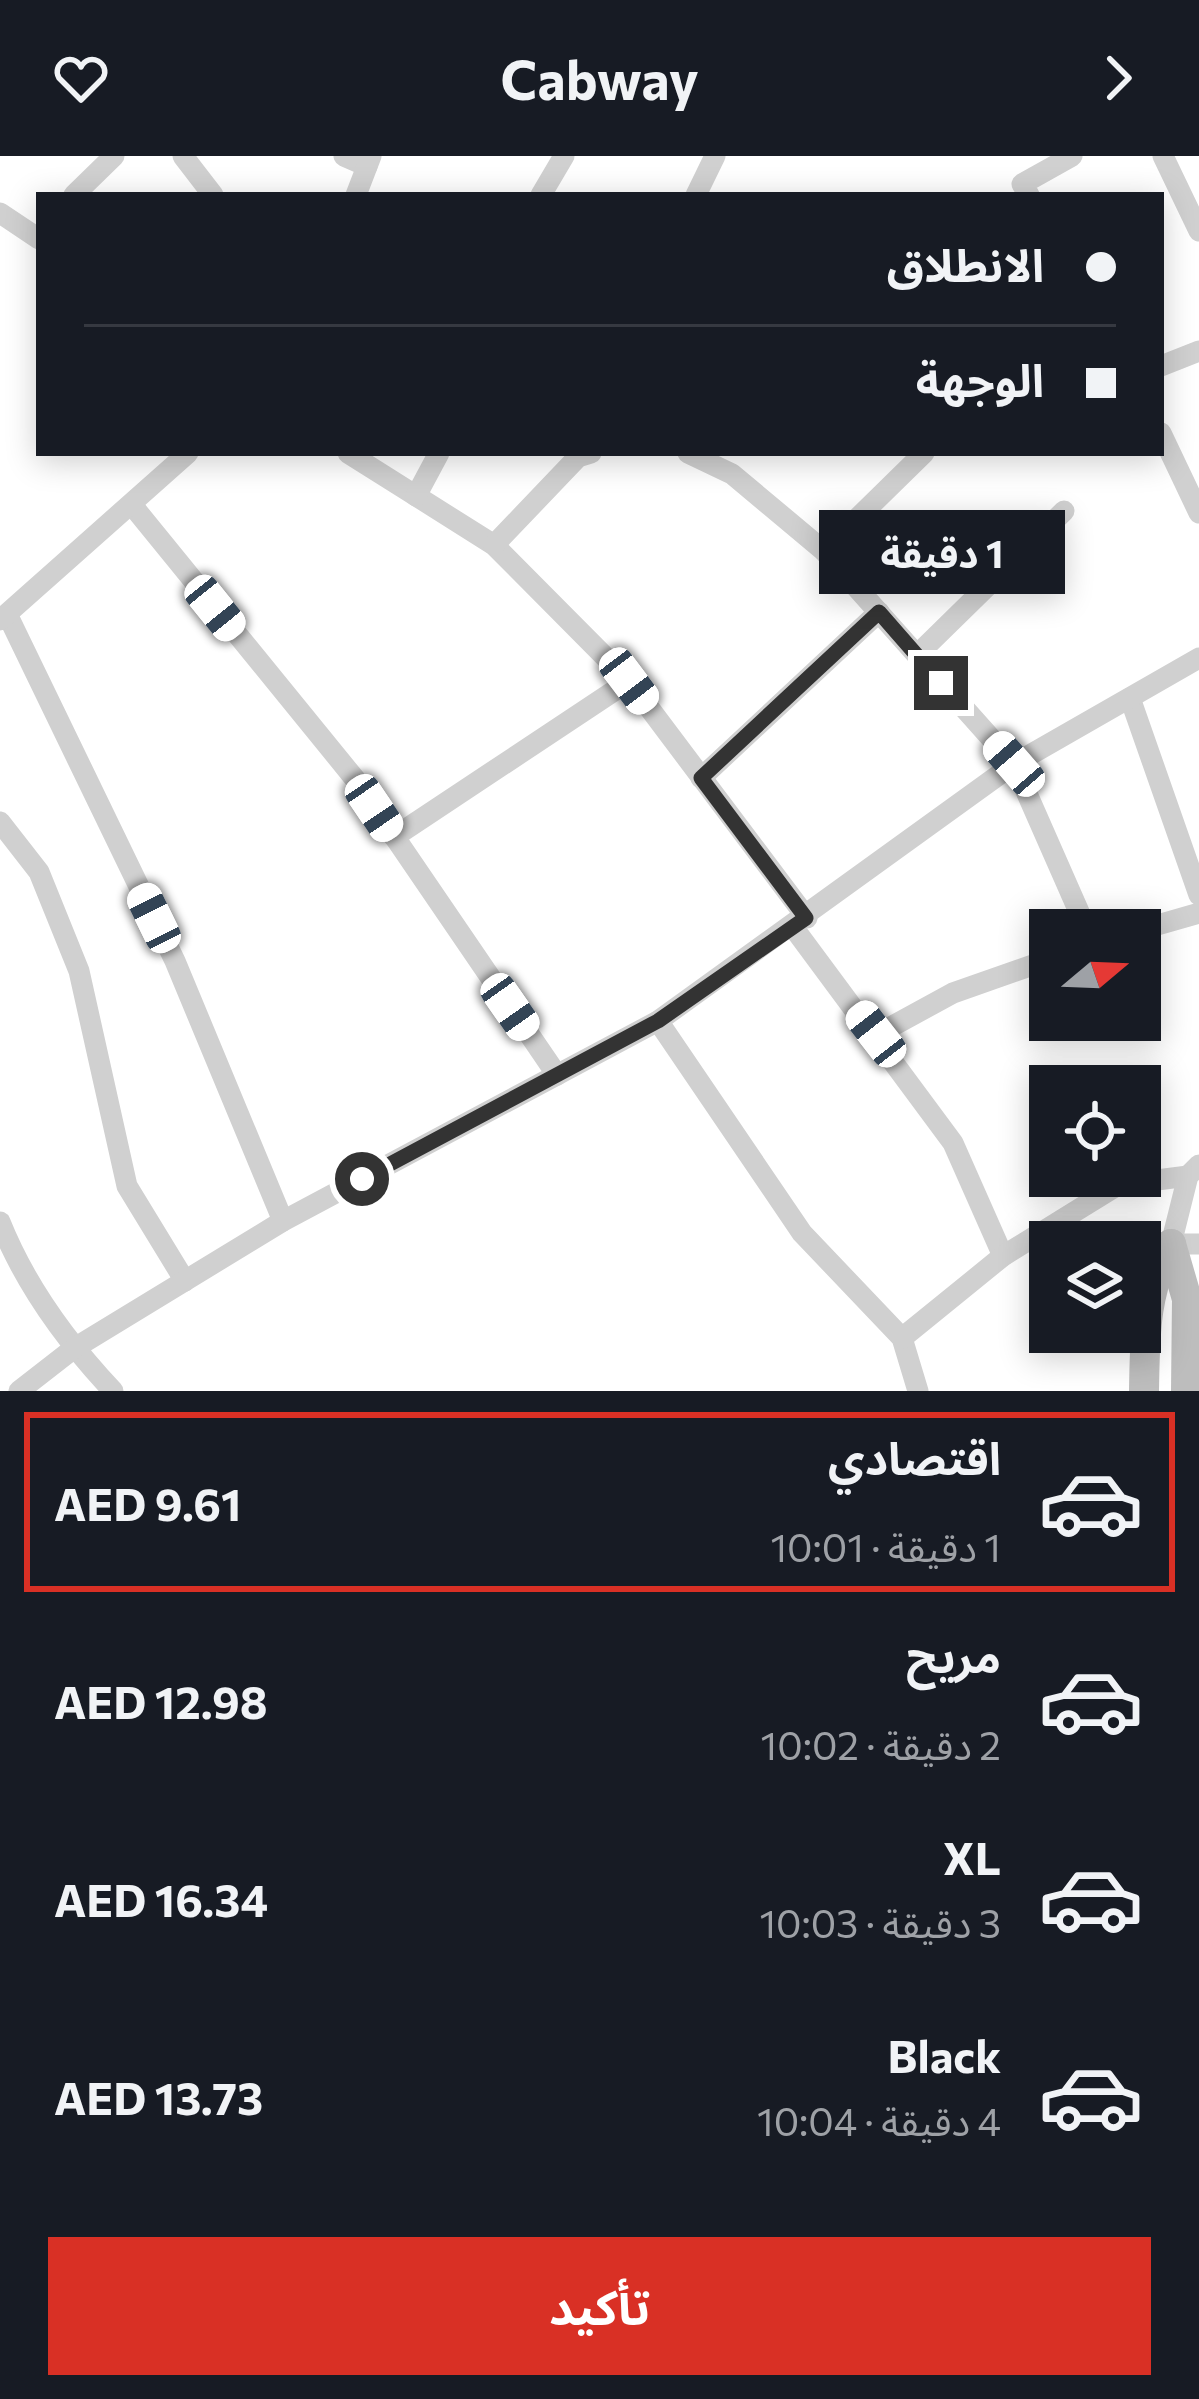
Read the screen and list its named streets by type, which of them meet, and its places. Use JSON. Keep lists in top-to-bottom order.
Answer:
{
  "north": "right",
  "page": {
    "header": "Cabway",
    "banner": ["الانطلاق", "الوجهة"],
    "bubble": "1 دقيقة",
    "list": [
      {
        "name": "اقتصادي",
        "note": "1 دقيقة · 10:01",
        "value": "AED 9.61"
      },
      {
        "name": "مريح",
        "note": "2 دقيقة · 10:02",
        "value": "AED 12.98"
      },
      {
        "name": "XL",
        "note": "3 دقيقة · 10:03",
        "value": "AED 16.34"
      },
      {
        "name": "Black",
        "note": "4 دقيقة · 10:04",
        "value": "AED 13.73"
      }
    ],
    "buttons": "تأكيد"
  }
}
